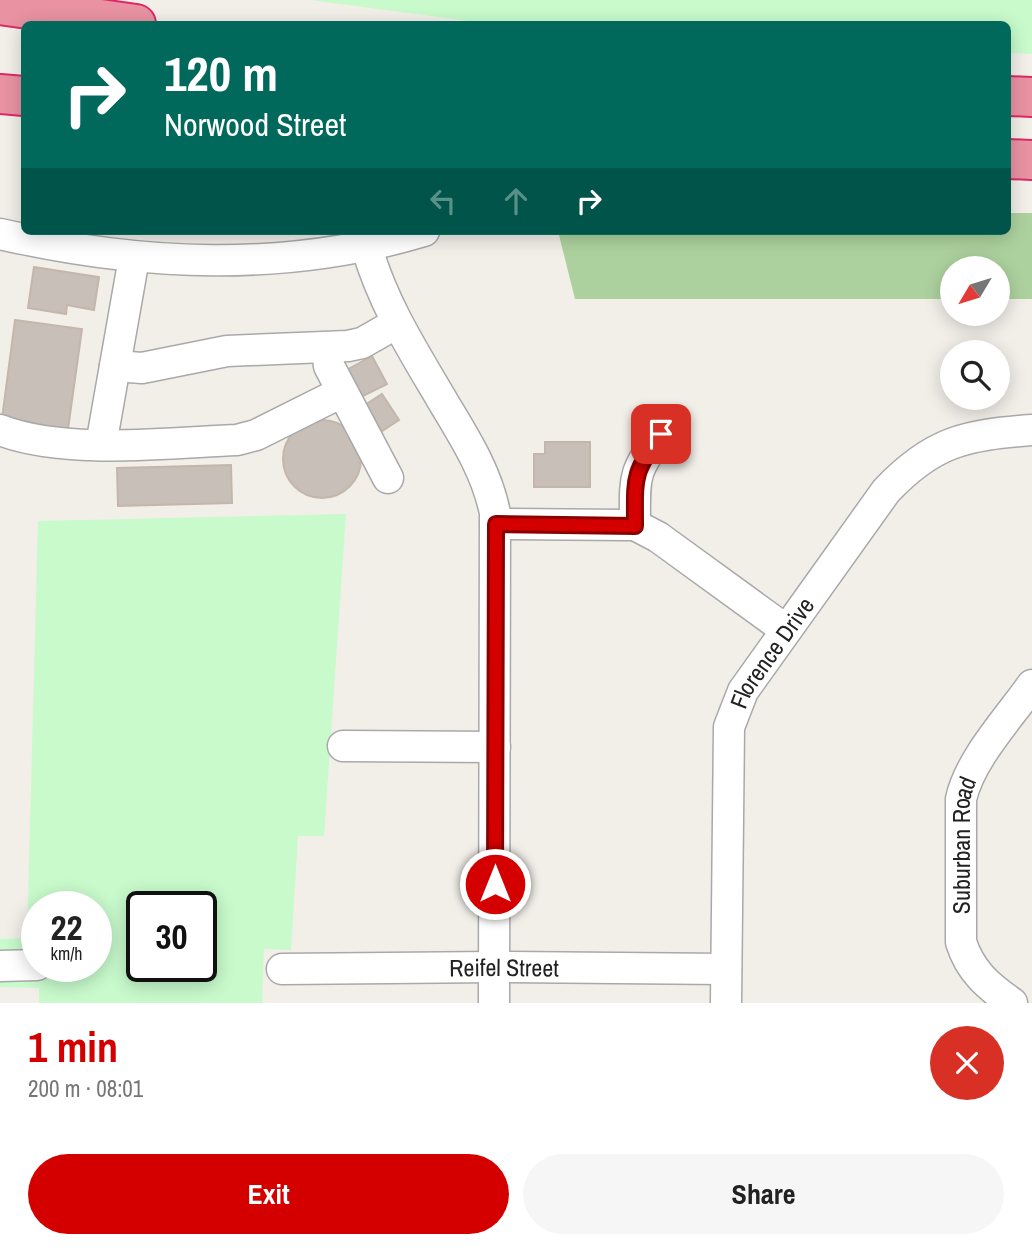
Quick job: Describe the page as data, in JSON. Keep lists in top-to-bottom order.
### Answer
{
  "streets": {
    "street": ["Florence Drive", "Suburban Road", "Reifel Street"]
  },
  "crossings": [
    ["Florence Drive", "Reifel Street"]
  ],
  "north": "bottom left",
  "page": {
    "turn": ["120 m", "Norwood Street"],
    "speed": "22 km/h",
    "limit": "30",
    "heading": ["1 min", "200 m · 08:01"],
    "buttons": ["Exit", "Share"]
  }
}
